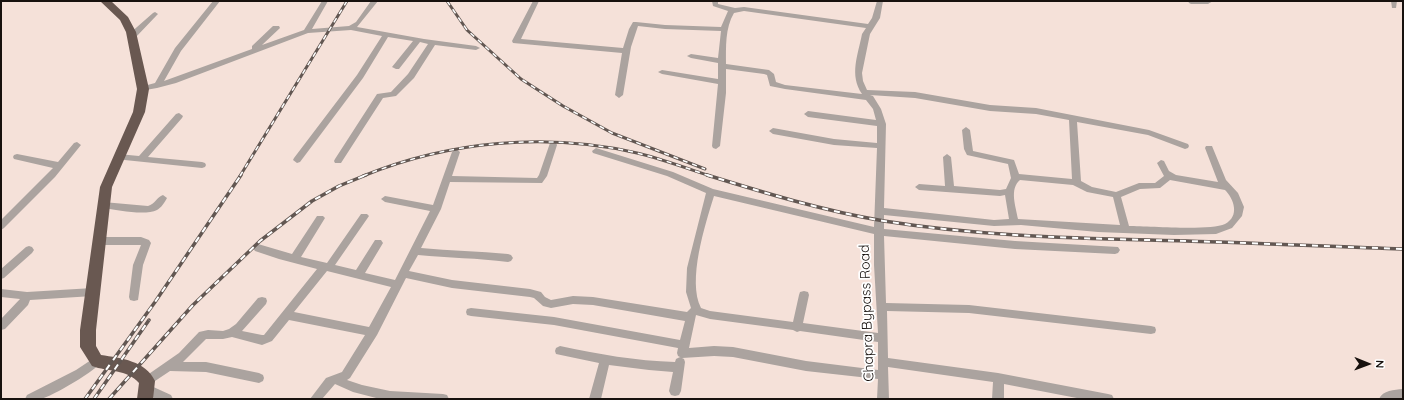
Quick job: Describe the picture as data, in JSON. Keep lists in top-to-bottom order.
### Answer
{
  "streets": {
    "street": ["Chapra Bypass Road"]
  },
  "north": "right"
}
